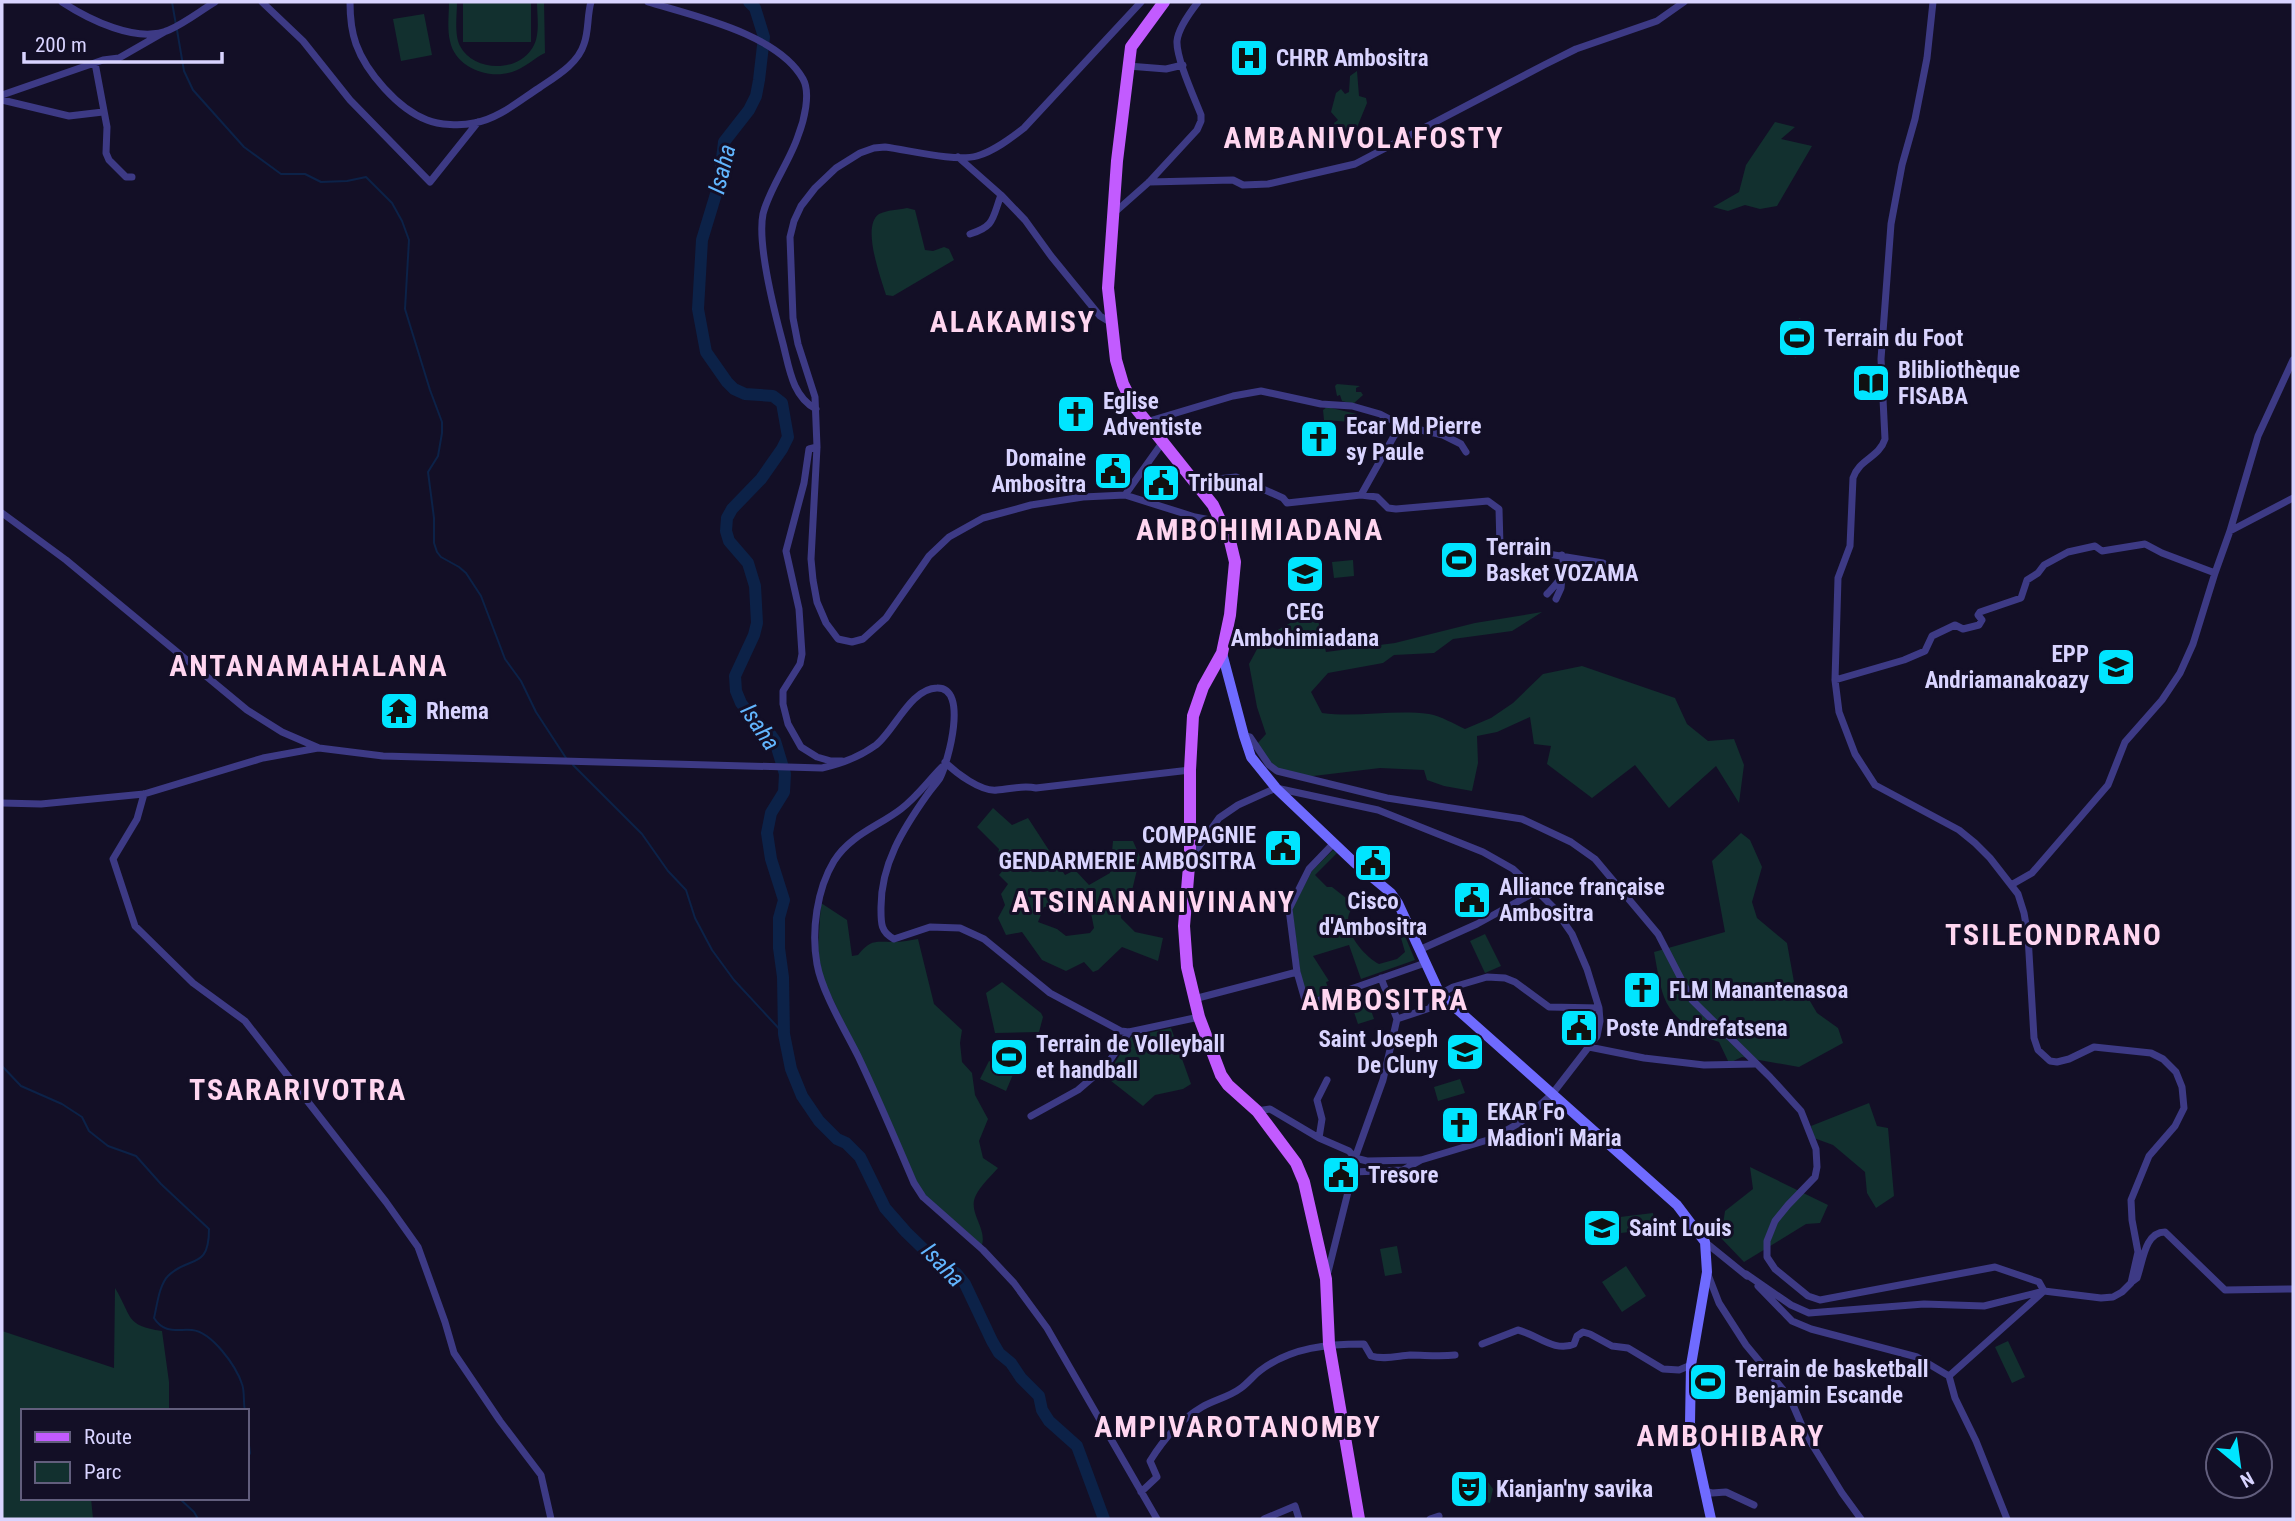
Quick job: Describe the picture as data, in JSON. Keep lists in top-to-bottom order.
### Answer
{
  "districts": [
    "AMBANIVOLAFOSTY",
    "ALAKAMISY",
    "AMBOHIMIADANA",
    "ANTANAMAHALANA",
    "ATSINANANIVINANY",
    "TSILEONDRANO",
    "AMBOSITRA",
    "TSARARIVOTRA",
    "AMPIVAROTANOMBY",
    "AMBOHIBARY"
  ],
  "water": ["Isaha"],
  "places": {
    "hospital": ["CHRR Ambositra"],
    "sports": [
      "Terrain du Foot",
      "Terrain Basket VOZAMA",
      "Terrain de Volleyball et handball",
      "Terrain de basketball Benjamin Escande"
    ],
    "library": ["Blibliothèque FISABA"],
    "church": [
      "Eglise Adventiste",
      "Ecar Md Pierre sy Paule",
      "FLM Manantenasoa",
      "EKAR Fo Madion'i Maria"
    ],
    "public building": [
      "Domaine Ambositra",
      "Tribunal",
      "COMPAGNIE GENDARMERIE AMBOSITRA",
      "Cisco d'Ambositra",
      "Alliance française Ambositra",
      "Poste Andrefatsena",
      "Tresore"
    ],
    "school or university": [
      "CEG Ambohimiadana",
      "EPP Andriamanakoazy",
      "Saint Joseph De Cluny",
      "Saint Louis"
    ],
    "temple": ["Rhema"],
    "theatre": ["Kianjan'ny savika"]
  },
  "legend": ["Route", "Parc"],
  "scale_bar": "200 m",
  "north": "bottom right"
}
